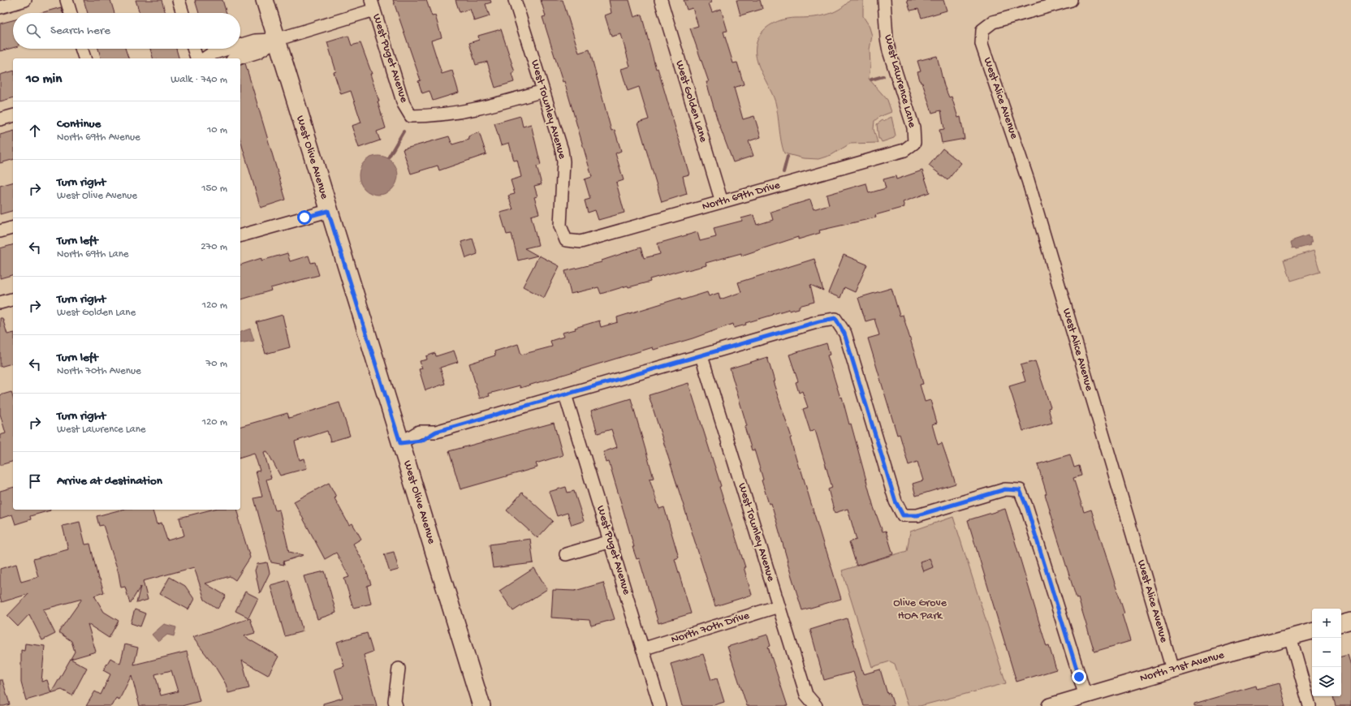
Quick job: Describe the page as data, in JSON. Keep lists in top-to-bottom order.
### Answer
{
  "streets": {
    "main road": ["West Olive Avenue"],
    "street": [
      "West Puget Avenue",
      "West Lawrence Lane",
      "West Alice Avenue",
      "West Golden Lane",
      "West Townley Avenue",
      "North 69th Drive",
      "North 70th Drive",
      "North 71st Avenue"
    ]
  },
  "crossings": [
    ["West Puget Avenue", "West Townley Avenue"],
    ["West Puget Avenue", "North 70th Drive"],
    ["West Lawrence Lane", "North 69th Drive"],
    ["West Alice Avenue", "North 71st Avenue"],
    ["West Golden Lane", "North 69th Drive"],
    ["West Townley Avenue", "North 69th Drive"],
    ["West Townley Avenue", "North 70th Drive"]
  ],
  "parks": ["Olive Grove HOA Park"],
  "page": {
    "search": "Search here",
    "heading": ["10 min", "Walk · 740 m"],
    "list": [
      ["Continue", "North 69th Avenue", "10 m"],
      ["Turn right", "West Olive Avenue", "150 m"],
      ["Turn left", "North 69th Lane", "270 m"],
      ["Turn right", "West Golden Lane", "120 m"],
      ["Turn left", "North 70th Avenue", "70 m"],
      ["Turn right", "West Lawrence Lane", "120 m"],
      "Arrive at destination"
    ],
    "map_buttons": ["+", "−"]
  }
}
